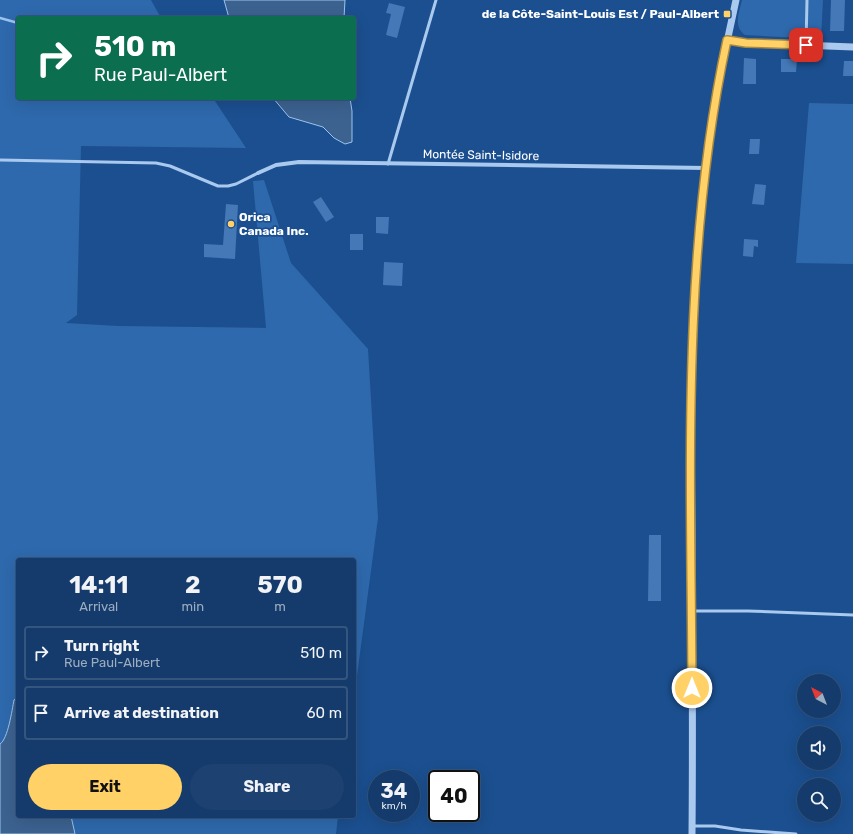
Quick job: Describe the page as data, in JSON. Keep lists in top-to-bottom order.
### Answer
{
  "streets": {
    "street": ["Montée Saint-Isidore"]
  },
  "places": {
    "transit": ["de la Côte-Saint-Louis Est / Paul-Albert"],
    "other": ["Orica Canada Inc."]
  },
  "north": "top left",
  "page": {
    "turn": ["510 m", "Rue Paul-Albert"],
    "eta": [
      "14:11",
      "Arrival",
      "2",
      "min",
      "570",
      "m"
    ],
    "list": [
      {
        "name": "Turn right",
        "note": "Rue Paul-Albert",
        "value": "510 m"
      },
      {
        "name": "Arrive at destination",
        "value": "60 m"
      }
    ],
    "buttons": ["Exit", "Share"],
    "speed": "34 km/h",
    "limit": "40"
  }
}
